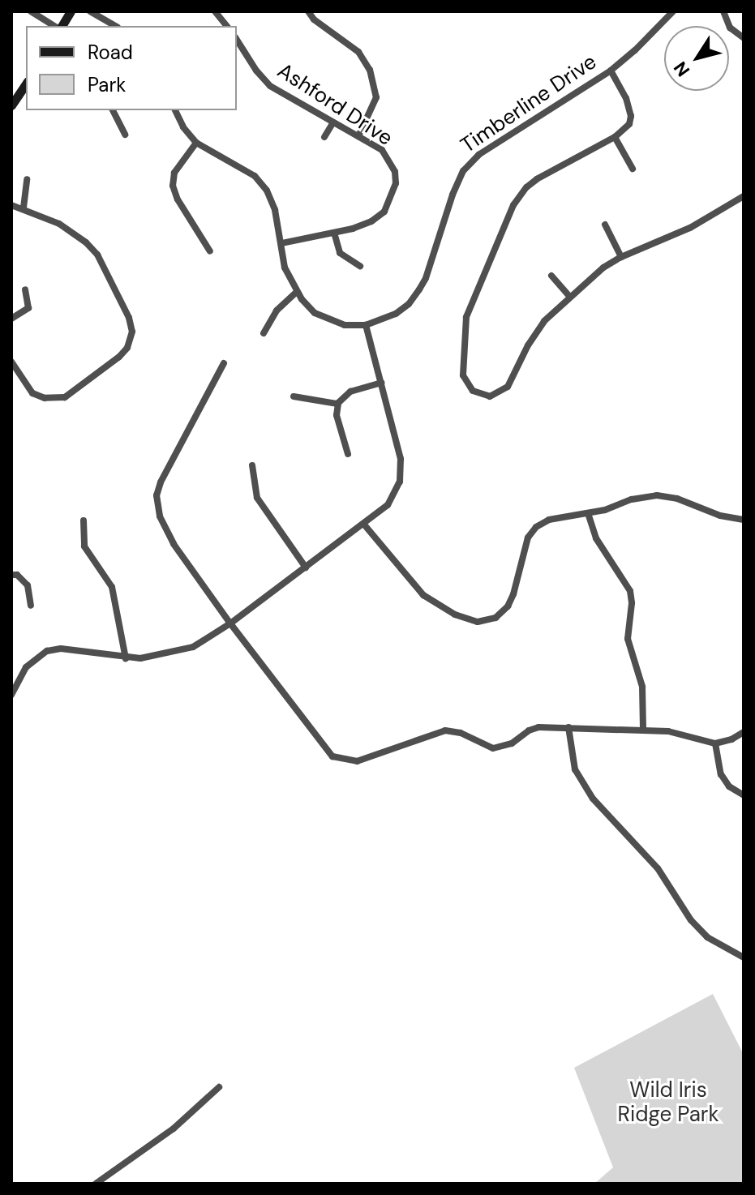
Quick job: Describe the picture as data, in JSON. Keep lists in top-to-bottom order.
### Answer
{
  "streets": {
    "street": ["Timberline Drive", "Ashford Drive"]
  },
  "crossings": [
    ["Timberline Drive", "Ashford Drive"]
  ],
  "parks": ["Wild Iris Ridge Park"],
  "legend": ["Road", "Park"],
  "north": "bottom left"
}
